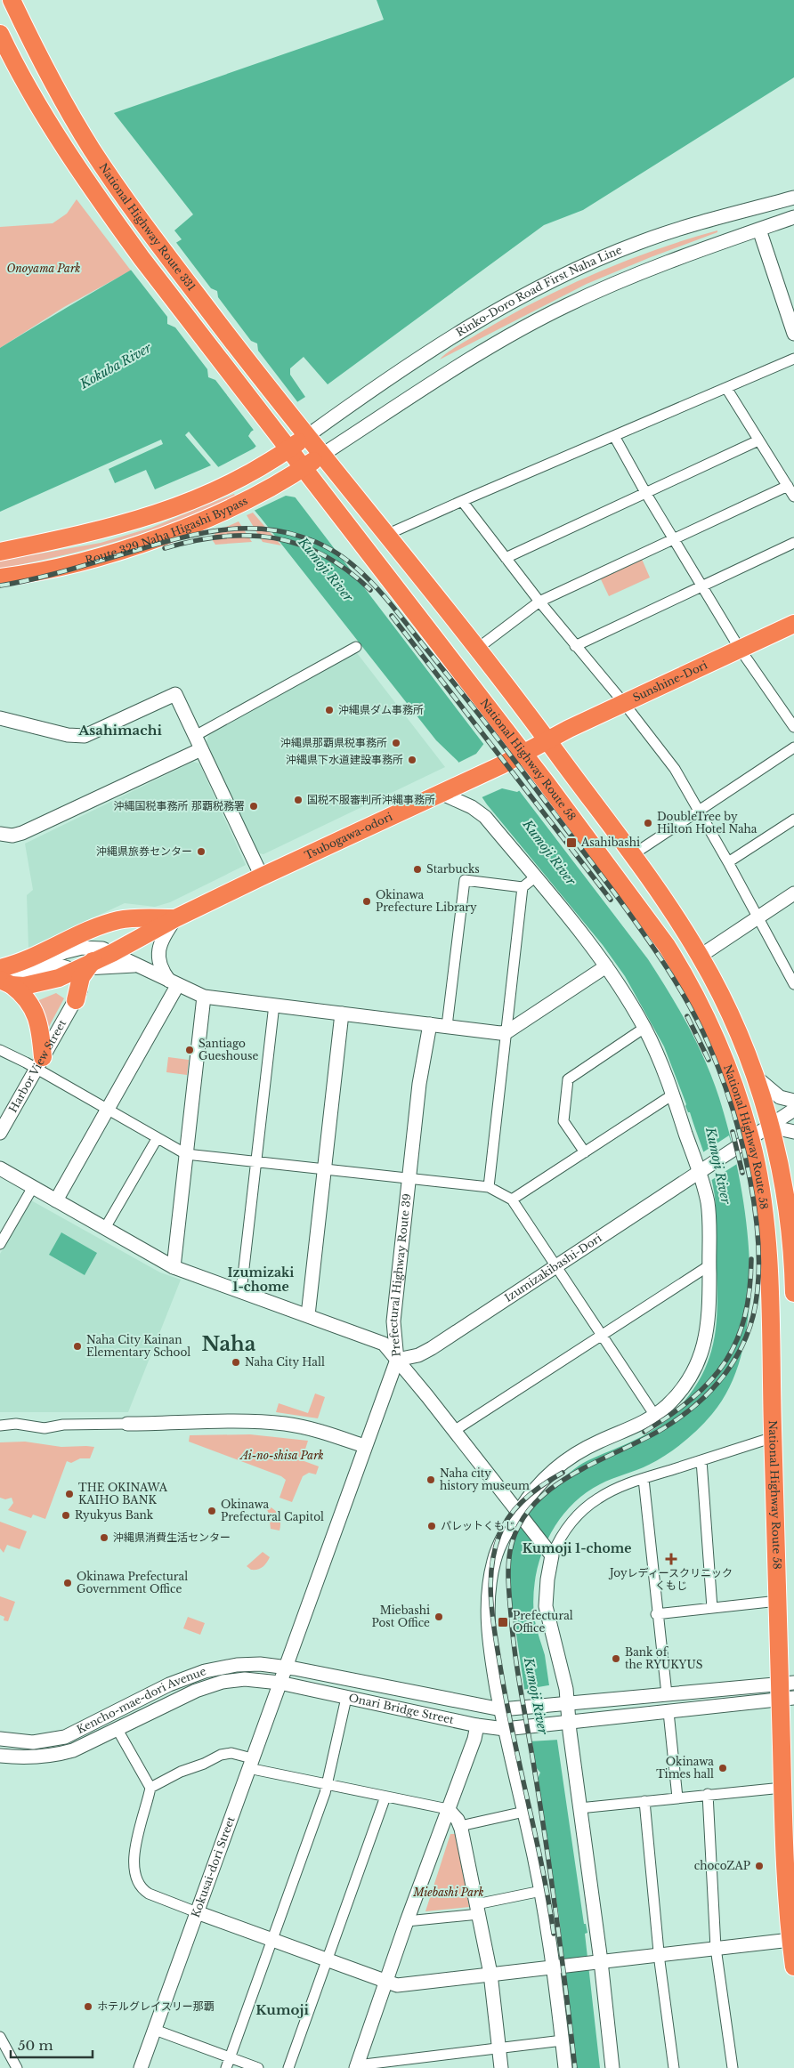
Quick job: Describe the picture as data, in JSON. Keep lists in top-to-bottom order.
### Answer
{
  "streets": {
    "highway": [
      "National Highway Route 331",
      "Route 329 Naha Higashi Bypass",
      "Sunshine-Dori",
      "National Highway Route 58",
      "Tsubogawa-odori"
    ],
    "street": [
      "Rinko-Doro Road First Naha Line",
      "Harbor View Street",
      "Izumizakibashi-Dori",
      "Prefectural Highway Route 39",
      "Kencho-mae-dori Avenue",
      "Onari Bridge Street",
      "Kokusai-dori Street"
    ]
  },
  "crossings": [
    ["National Highway Route 331", "Rinko-Doro Road First Naha Line"],
    ["National Highway Route 331", "Route 329 Naha Higashi Bypass"],
    ["National Highway Route 331", "National Highway Route 58"],
    ["Rinko-Doro Road First Naha Line", "Route 329 Naha Higashi Bypass"],
    ["Route 329 Naha Higashi Bypass", "National Highway Route 58"],
    ["Sunshine-Dori", "National Highway Route 58"],
    ["Sunshine-Dori", "Tsubogawa-odori"],
    ["National Highway Route 58", "Tsubogawa-odori"],
    ["National Highway Route 58", "Izumizakibashi-Dori"],
    ["Tsubogawa-odori", "Harbor View Street"],
    ["Izumizakibashi-Dori", "Prefectural Highway Route 39"],
    ["Prefectural Highway Route 39", "Kencho-mae-dori Avenue"],
    ["Prefectural Highway Route 39", "Onari Bridge Street"],
    ["Prefectural Highway Route 39", "Kokusai-dori Street"],
    ["Kencho-mae-dori Avenue", "Onari Bridge Street"],
    ["Kencho-mae-dori Avenue", "Kokusai-dori Street"],
    ["Onari Bridge Street", "Kokusai-dori Street"]
  ],
  "districts": [
    "Asahimachi",
    "Izumizaki 1-chome",
    "Naha",
    "Kumoji 1-chome",
    "Kumoji"
  ],
  "water": ["Kokuba River", "Kumoji River"],
  "parks": ["Onoyama Park", "Ai-no-shisa Park", "Miebashi Park"],
  "places": {
    "other": [
      "沖縄県ダム事務所",
      "沖縄県那覇県税事務所",
      "沖縄県下水道建設事務所",
      "国税不服審判所沖縄事務所",
      "沖縄国税事務所 那覇税務署",
      "DoubleTree by Hilton Hotel Naha",
      "沖縄県旅券センター",
      "Starbucks",
      "Okinawa Prefecture Library",
      "Santiago Gueshouse",
      "Naha City Kainan Elementary School",
      "Naha City Hall",
      "Naha city history museum",
      "THE OKINAWA KAIHO BANK",
      "Okinawa Prefectural Capitol",
      "Ryukyus Bank",
      "パレットくもじ",
      "沖縄県消費生活センター",
      "Okinawa Prefectural Government Office",
      "Miebashi Post Office",
      "Bank of the RYUKYUS",
      "Okinawa Times hall",
      "chocoZAP",
      "ホテルグレイスリー那覇"
    ],
    "transit": ["Asahibashi", "Prefectural Office"],
    "health": ["Joyレディースクリニック くもじ"]
  },
  "scale_bar": "50 m"
}
